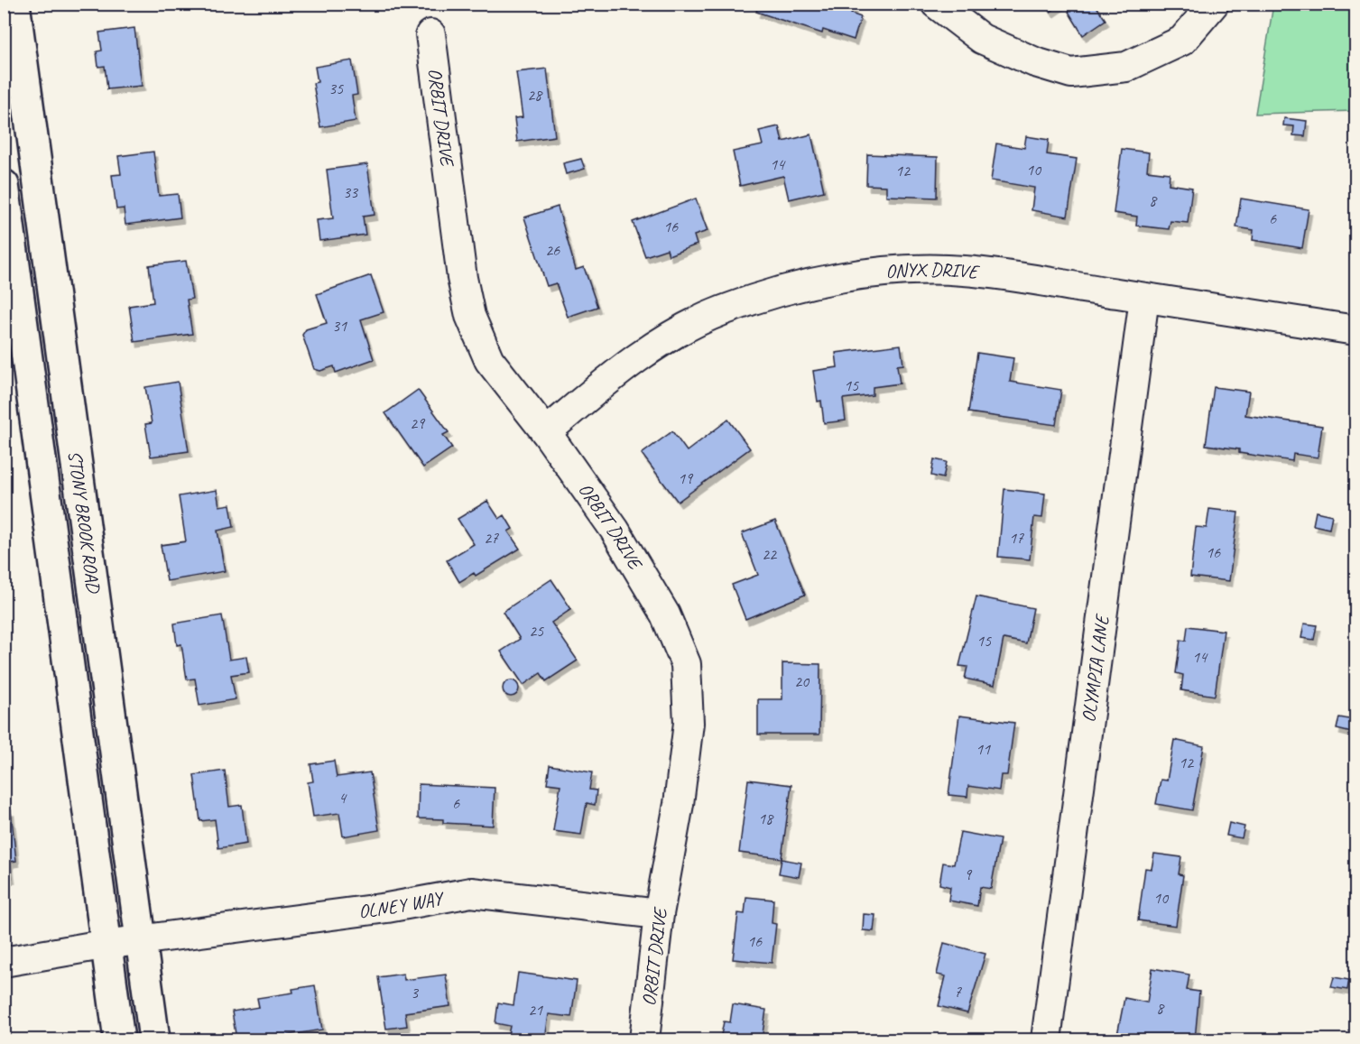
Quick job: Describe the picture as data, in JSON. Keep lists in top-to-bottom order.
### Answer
{
  "streets": {
    "main road": ["STONY BROOK ROAD"],
    "street": [
      "ORBIT DRIVE",
      "ONYX DRIVE",
      "OLYMPIA LANE",
      "OLNEY WAY"
    ]
  },
  "crossings": [
    ["ORBIT DRIVE", "ONYX DRIVE"],
    ["ORBIT DRIVE", "OLNEY WAY"],
    ["ONYX DRIVE", "OLYMPIA LANE"],
    ["STONY BROOK ROAD", "OLNEY WAY"]
  ],
  "house_numbers": [
    "35",
    "28",
    "14",
    "10",
    "12",
    "33",
    "8",
    "6",
    "16",
    "26",
    "31",
    "15",
    "29",
    "19",
    "27",
    "17",
    "16",
    "22",
    "25",
    "15",
    "14",
    "20",
    "11",
    "12",
    "4",
    "6",
    "18",
    "9",
    "10",
    "16",
    "7",
    "3",
    "8",
    "21"
  ]
}
